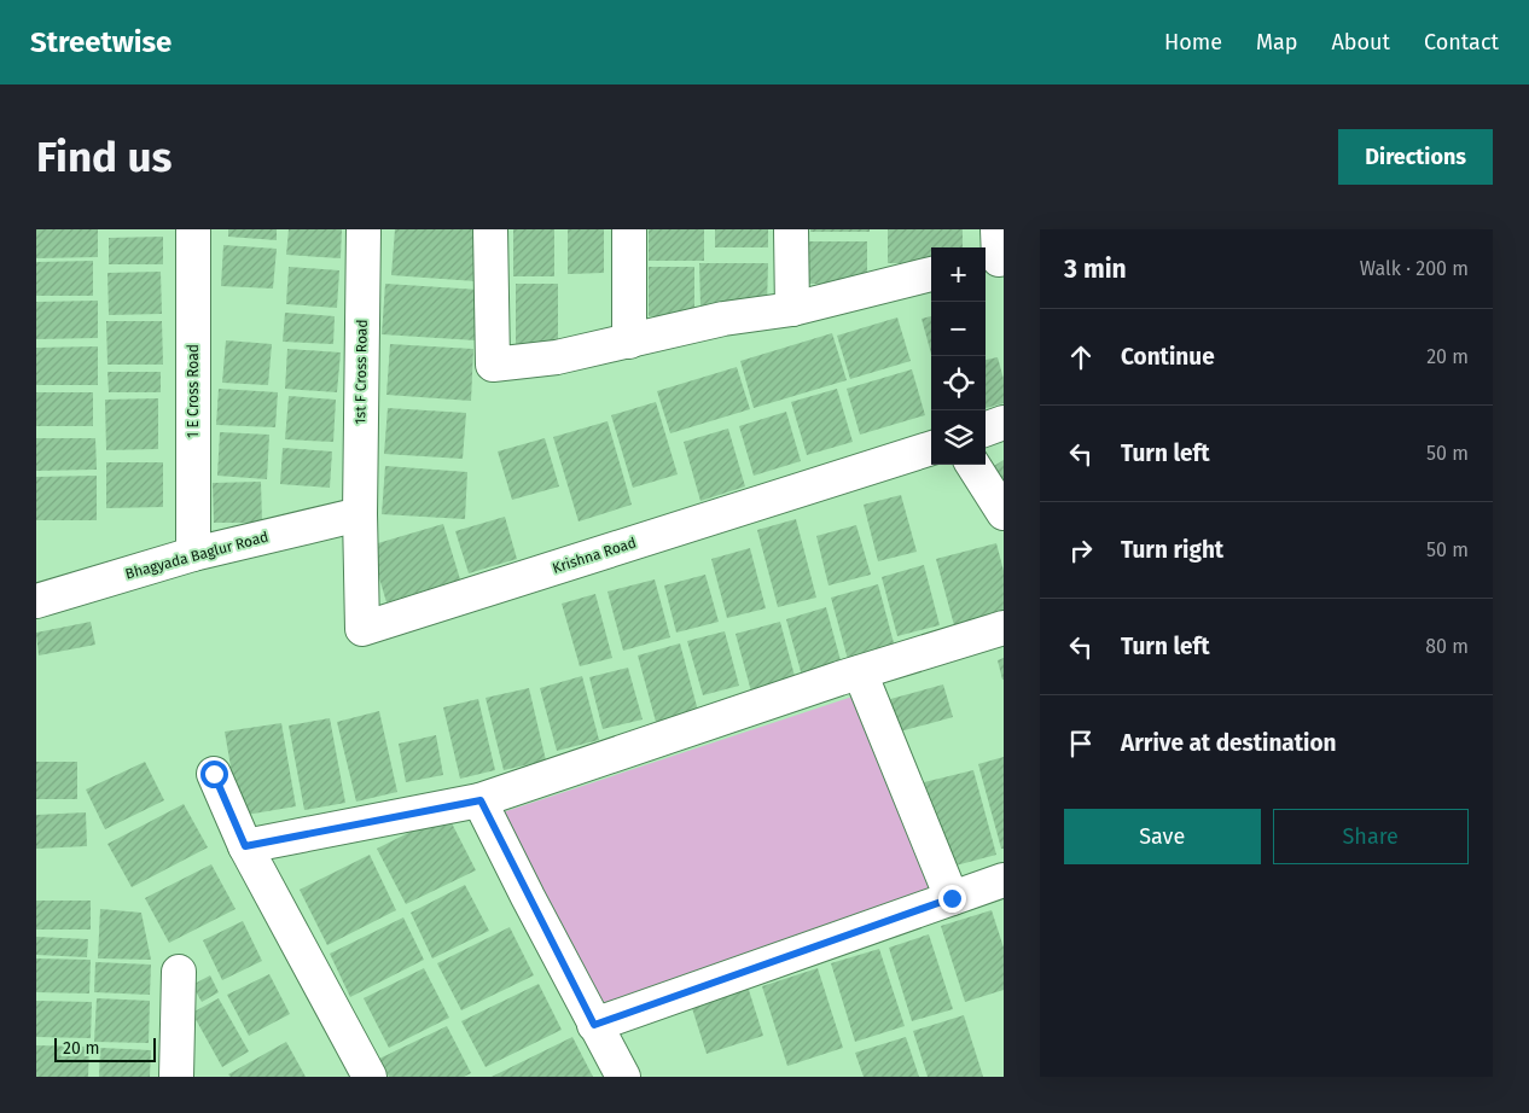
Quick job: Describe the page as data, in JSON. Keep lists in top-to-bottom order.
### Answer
{
  "streets": {
    "street": [
      "1st F Cross Road",
      "1 E Cross Road",
      "Bhagyada Baglur Road",
      "Krishna Road"
    ]
  },
  "crossings": [
    ["1st F Cross Road", "Bhagyada Baglur Road"],
    ["1st F Cross Road", "Krishna Road"],
    ["1 E Cross Road", "Bhagyada Baglur Road"],
    ["Bhagyada Baglur Road", "Krishna Road"]
  ],
  "scale_bar": "20 m",
  "page": {
    "header": "Streetwise",
    "nav": [
      "Home",
      "Map",
      "About",
      "Contact"
    ],
    "buttons": [
      "Directions",
      ["Save", "Share"]
    ],
    "title": "Find us",
    "heading": ["3 min", "Walk · 200 m"],
    "map_buttons": ["+", "−"],
    "list": [
      ["Continue", "20 m"],
      ["Turn left", "50 m"],
      ["Turn right", "50 m"],
      ["Turn left", "80 m"],
      "Arrive at destination"
    ],
    "scale": "20 m"
  }
}
